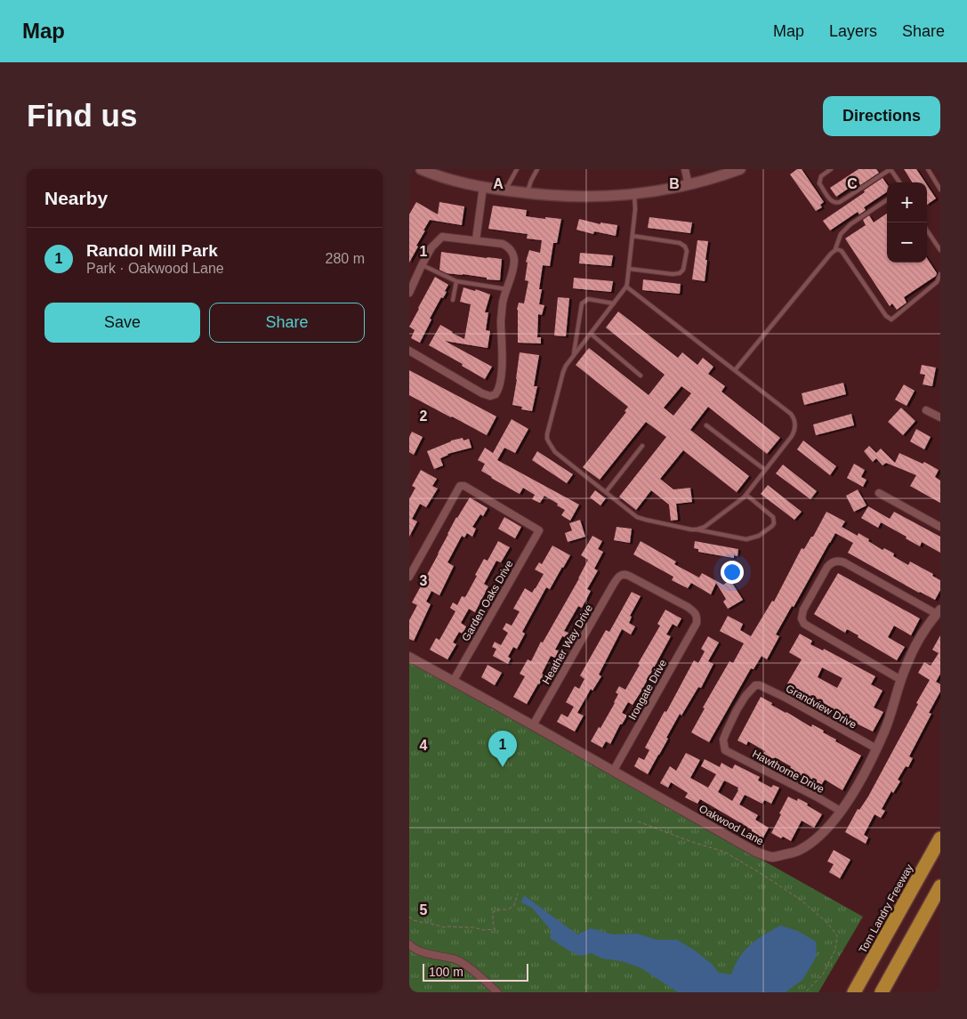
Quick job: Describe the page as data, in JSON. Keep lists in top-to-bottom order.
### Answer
{
  "streets": {
    "highway": ["Tom Landry Freeway"],
    "street": [
      "Garden Oaks Drive",
      "Heather Way Drive",
      "Irongate Drive",
      "Grandview Drive",
      "Hawthorne Drive",
      "Oakwood Lane"
    ]
  },
  "crossings": [
    ["Garden Oaks Drive", "Oakwood Lane"],
    ["Heather Way Drive", "Irongate Drive"],
    ["Heather Way Drive", "Oakwood Lane"],
    ["Irongate Drive", "Oakwood Lane"],
    ["Grandview Drive", "Hawthorne Drive"],
    ["Grandview Drive", "Oakwood Lane"],
    ["Hawthorne Drive", "Oakwood Lane"]
  ],
  "scale_bar": "100 m",
  "page": {
    "header": "Map",
    "nav": ["Map", "Layers", "Share"],
    "buttons": [
      "Directions",
      ["Save", "Share"]
    ],
    "title": "Find us",
    "heading": "Nearby",
    "map_buttons": ["+", "−"],
    "list": [
      {
        "mark": "1",
        "name": "Randol Mill Park",
        "note": "Park · Oakwood Lane",
        "value": "280 m"
      }
    ],
    "pins": "1",
    "scale": "100 m"
  },
  "grid": {
    "columns": ["A", "B", "C"],
    "rows": [
      "1",
      "2",
      "3",
      "4",
      "5"
    ]
  }
}
